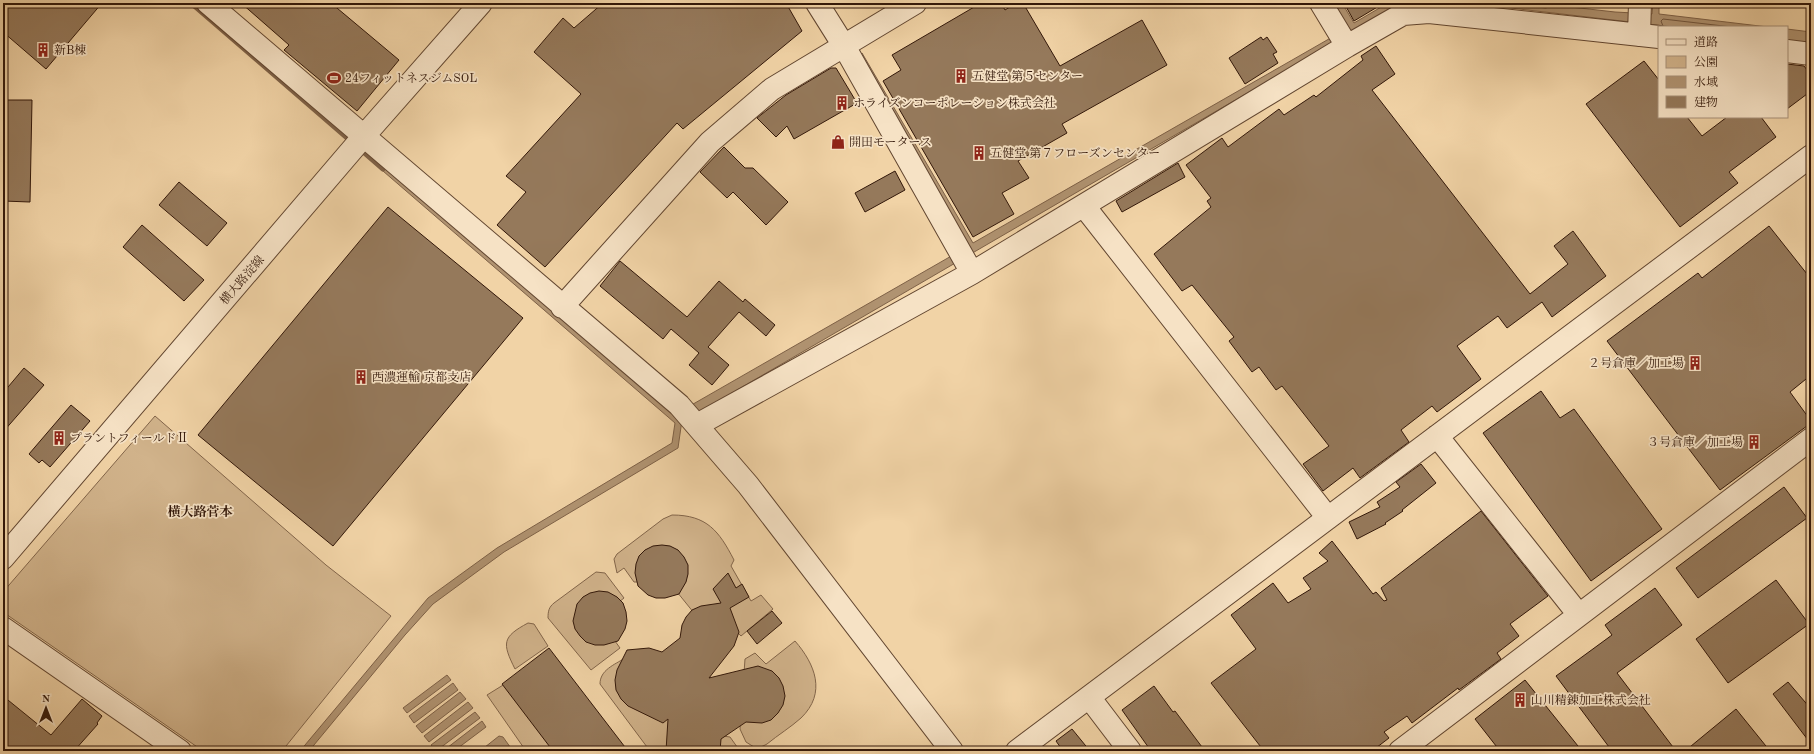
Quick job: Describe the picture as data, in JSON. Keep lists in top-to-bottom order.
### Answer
{
  "streets": {
    "street": ["横大路淀線"]
  },
  "districts": ["横大路菅本"],
  "places": {
    "building": [
      "新B棟",
      "五健堂 第５センター",
      "ホライズンコーポレーション株式会社",
      "五健堂 第７フローズンセンター",
      "２号倉庫／加工場",
      "西濃運輸 京都支店",
      "プラントフィールドⅡ",
      "３号倉庫／加工場",
      "山川精錬加工株式会社"
    ],
    "sports": ["24フィットネスジムSOL"],
    "shop": ["開田モータース"]
  },
  "legend": [
    "道路",
    "公園",
    "水域",
    "建物"
  ],
  "north": "top"
}
